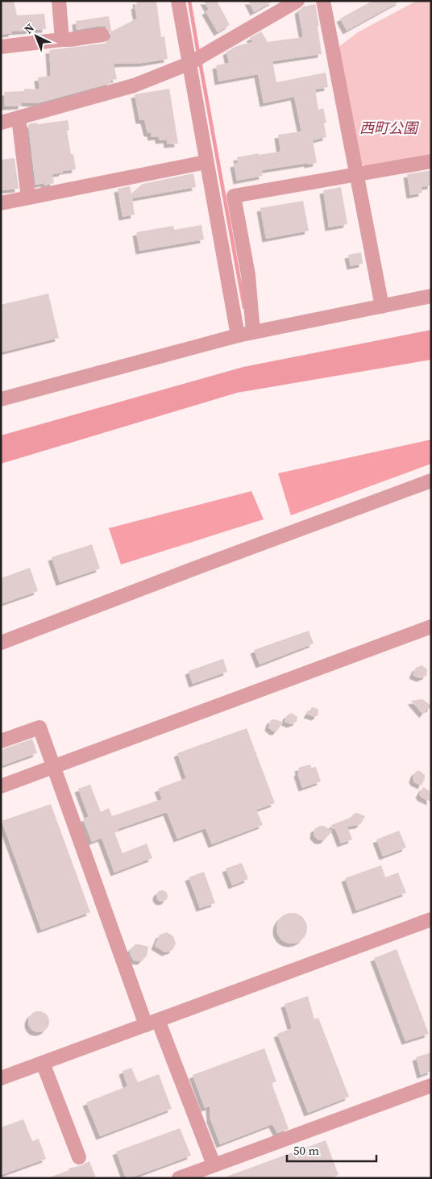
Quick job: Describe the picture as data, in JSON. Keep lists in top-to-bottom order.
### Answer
{
  "parks": ["西町公園"],
  "scale_bar": "50 m",
  "north": "top left"
}
